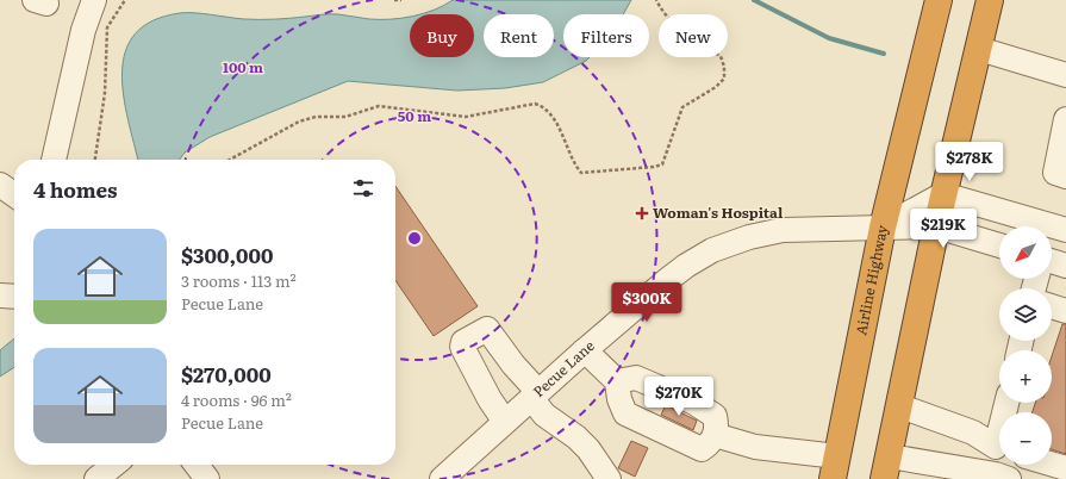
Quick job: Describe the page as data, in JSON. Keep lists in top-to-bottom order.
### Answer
{
  "streets": {
    "highway": ["Airline Highway"],
    "street": ["Pecue Lane"]
  },
  "crossings": [
    ["Airline Highway", "Pecue Lane"]
  ],
  "places": {
    "health": ["Woman's Hospital"]
  },
  "north": "bottom left",
  "page": {
    "chip": [
      "Buy",
      "Rent",
      "Filters",
      "New"
    ],
    "price": [
      "$278K",
      "$219K",
      "$300K",
      "$270K"
    ],
    "heading": "4 homes",
    "list": [
      {
        "name": "$300,000",
        "note": "3 rooms · 113 m² · Pecue Lane"
      },
      {
        "name": "$270,000",
        "note": "4 rooms · 96 m² · Pecue Lane"
      }
    ],
    "map_buttons": ["+", "−"]
  },
  "rings": ["100 m", "50 m"]
}
